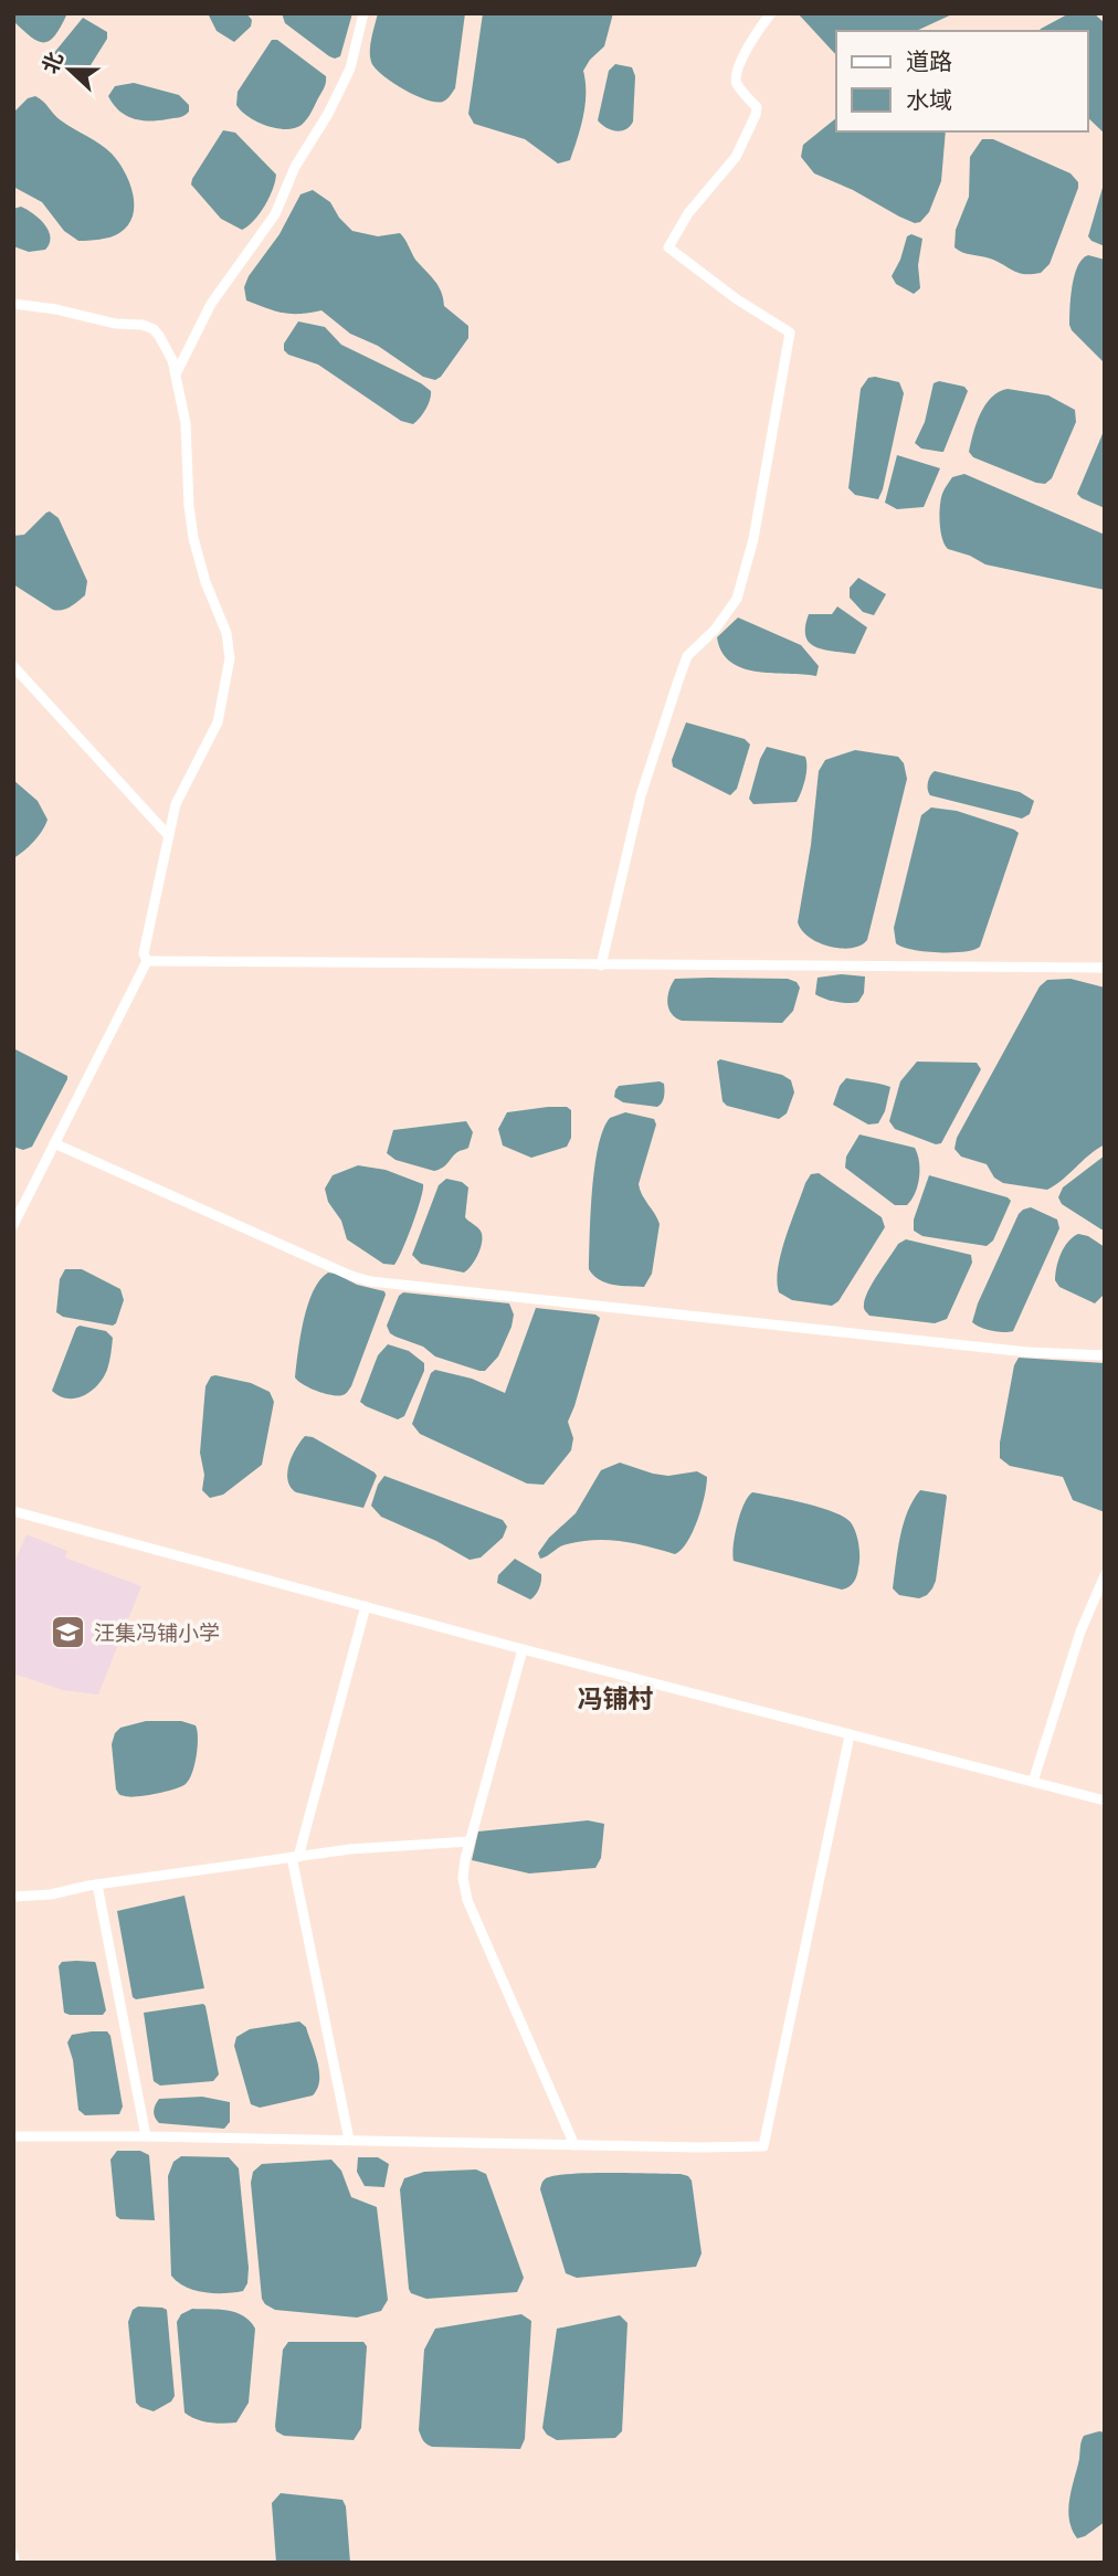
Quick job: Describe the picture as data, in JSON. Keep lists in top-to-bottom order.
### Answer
{
  "districts": ["冯铺村"],
  "places": {
    "school or university": ["汪集冯铺小学"]
  },
  "legend": ["道路", "水域"],
  "north": "left"
}
